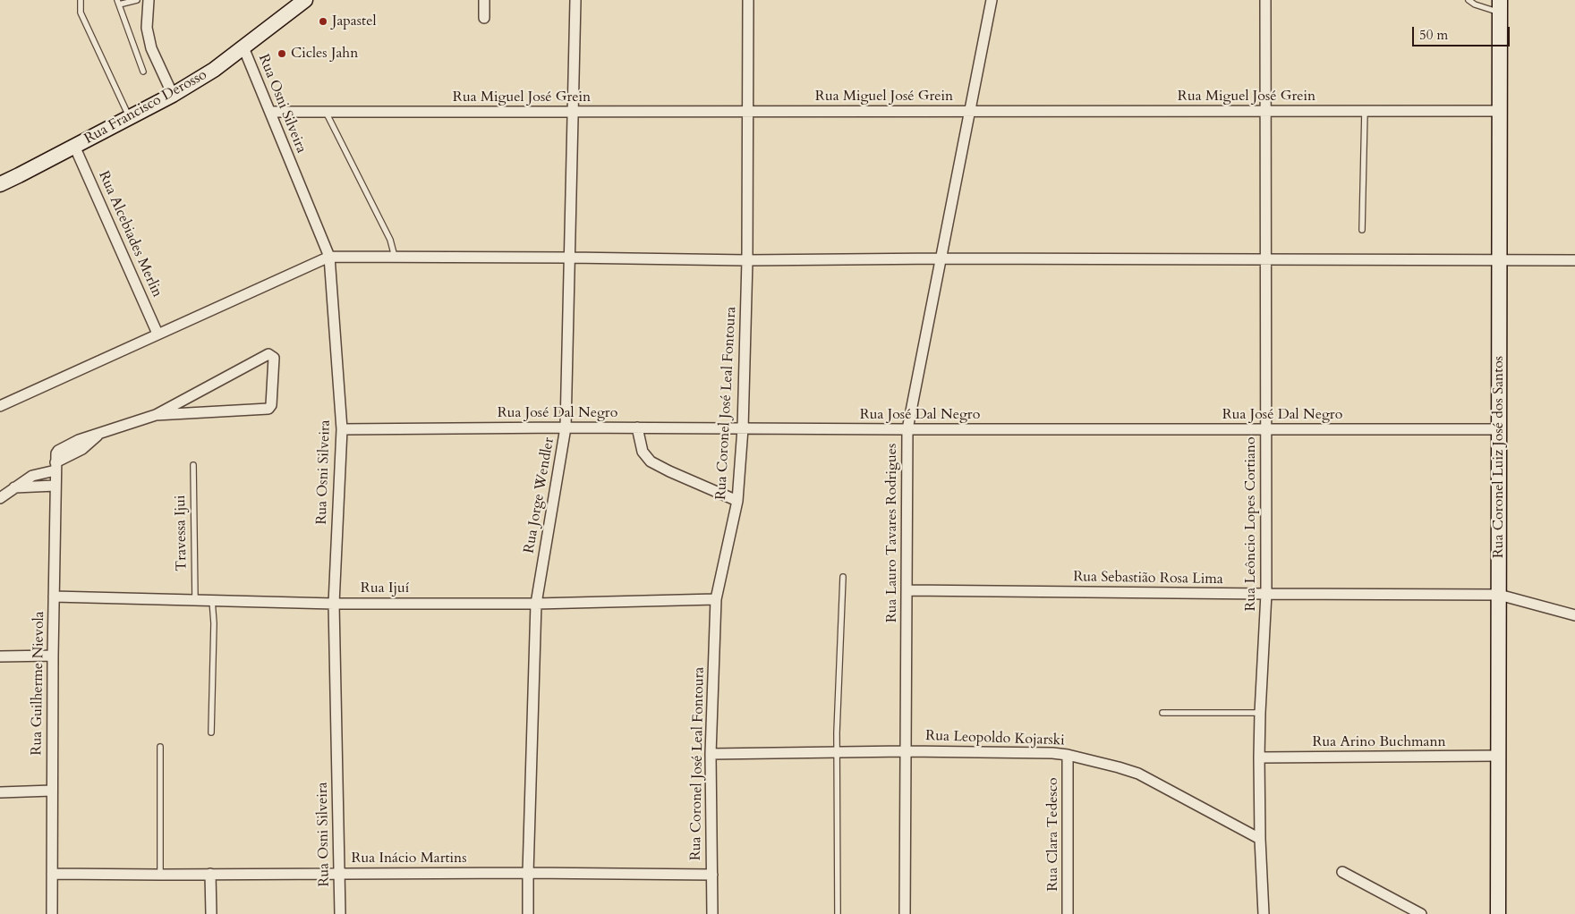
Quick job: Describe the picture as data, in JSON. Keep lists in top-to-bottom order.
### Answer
{
  "streets": {
    "main road": ["Rua Francisco Derosso", "Rua Coronel Luiz José dos Santos"],
    "street": [
      "Rua Miguel José Grein",
      "Rua Osni Silveira",
      "Rua Alcebiades Merlin",
      "Rua Coronel José Leal Fontoura",
      "Rua José Dal Negro",
      "Rua Jorge Wendler",
      "Rua Leôncio Lopes Cortiano",
      "Rua Lauro Tavares Rodrigues",
      "Rua Sebastião Rosa Lima",
      "Rua Ijuí",
      "Rua Guilherme Nievola",
      "Rua Leopoldo Kojarski",
      "Rua Arino Buchmann",
      "Rua Clara Tedesco",
      "Rua Inácio Martins"
    ],
    "lane": ["Travessa Ijui"]
  },
  "crossings": [
    ["Rua Miguel José Grein", "Rua Osni Silveira"],
    ["Rua Miguel José Grein", "Rua Coronel José Leal Fontoura"],
    ["Rua Miguel José Grein", "Rua Coronel Luiz José dos Santos"],
    ["Rua Miguel José Grein", "Rua Jorge Wendler"],
    ["Rua Miguel José Grein", "Rua Leôncio Lopes Cortiano"],
    ["Rua Miguel José Grein", "Rua Lauro Tavares Rodrigues"],
    ["Rua Osni Silveira", "Rua Francisco Derosso"],
    ["Rua Osni Silveira", "Rua José Dal Negro"],
    ["Rua Osni Silveira", "Rua Ijuí"],
    ["Rua Osni Silveira", "Rua Inácio Martins"],
    ["Rua Francisco Derosso", "Rua Alcebiades Merlin"],
    ["Rua Coronel José Leal Fontoura", "Rua José Dal Negro"],
    ["Rua Coronel José Leal Fontoura", "Rua Ijuí"],
    ["Rua Coronel José Leal Fontoura", "Rua Leopoldo Kojarski"],
    ["Rua Coronel José Leal Fontoura", "Rua Inácio Martins"],
    ["Rua José Dal Negro", "Rua Coronel Luiz José dos Santos"],
    ["Rua José Dal Negro", "Rua Jorge Wendler"],
    ["Rua José Dal Negro", "Rua Leôncio Lopes Cortiano"],
    ["Rua José Dal Negro", "Rua Lauro Tavares Rodrigues"],
    ["Rua Coronel Luiz José dos Santos", "Rua Sebastião Rosa Lima"],
    ["Rua Coronel Luiz José dos Santos", "Rua Arino Buchmann"],
    ["Rua Jorge Wendler", "Rua Ijuí"],
    ["Rua Jorge Wendler", "Rua Inácio Martins"],
    ["Rua Leôncio Lopes Cortiano", "Rua Sebastião Rosa Lima"],
    ["Rua Leôncio Lopes Cortiano", "Rua Leopoldo Kojarski"],
    ["Rua Leôncio Lopes Cortiano", "Rua Arino Buchmann"],
    ["Travessa Ijui", "Rua Ijuí"],
    ["Rua Lauro Tavares Rodrigues", "Rua Sebastião Rosa Lima"],
    ["Rua Lauro Tavares Rodrigues", "Rua Leopoldo Kojarski"],
    ["Rua Ijuí", "Rua Guilherme Nievola"],
    ["Rua Guilherme Nievola", "Rua Inácio Martins"],
    ["Rua Leopoldo Kojarski", "Rua Clara Tedesco"]
  ],
  "places": ["Japastel", "Cicles Jahn"],
  "scale_bar": "50 m"
}
